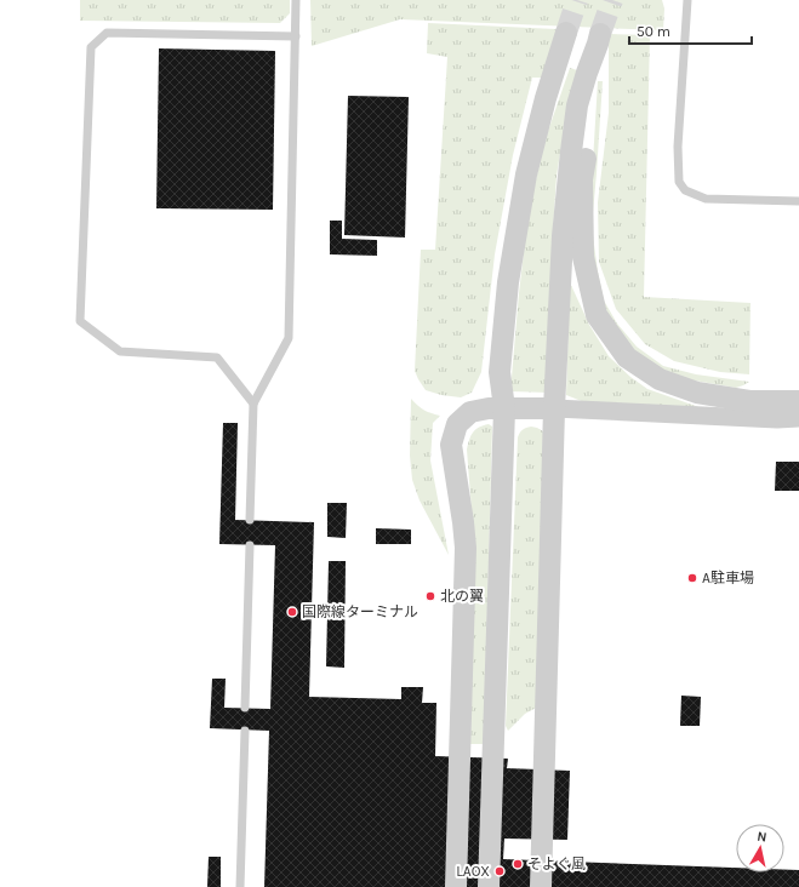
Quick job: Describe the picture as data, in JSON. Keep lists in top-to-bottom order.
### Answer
{
  "places": [
    "A駐車場",
    "北の翼",
    "国際線ターミナル",
    "そよぐ風",
    "LAOX"
  ],
  "scale_bar": "50 m",
  "north": "top"
}
